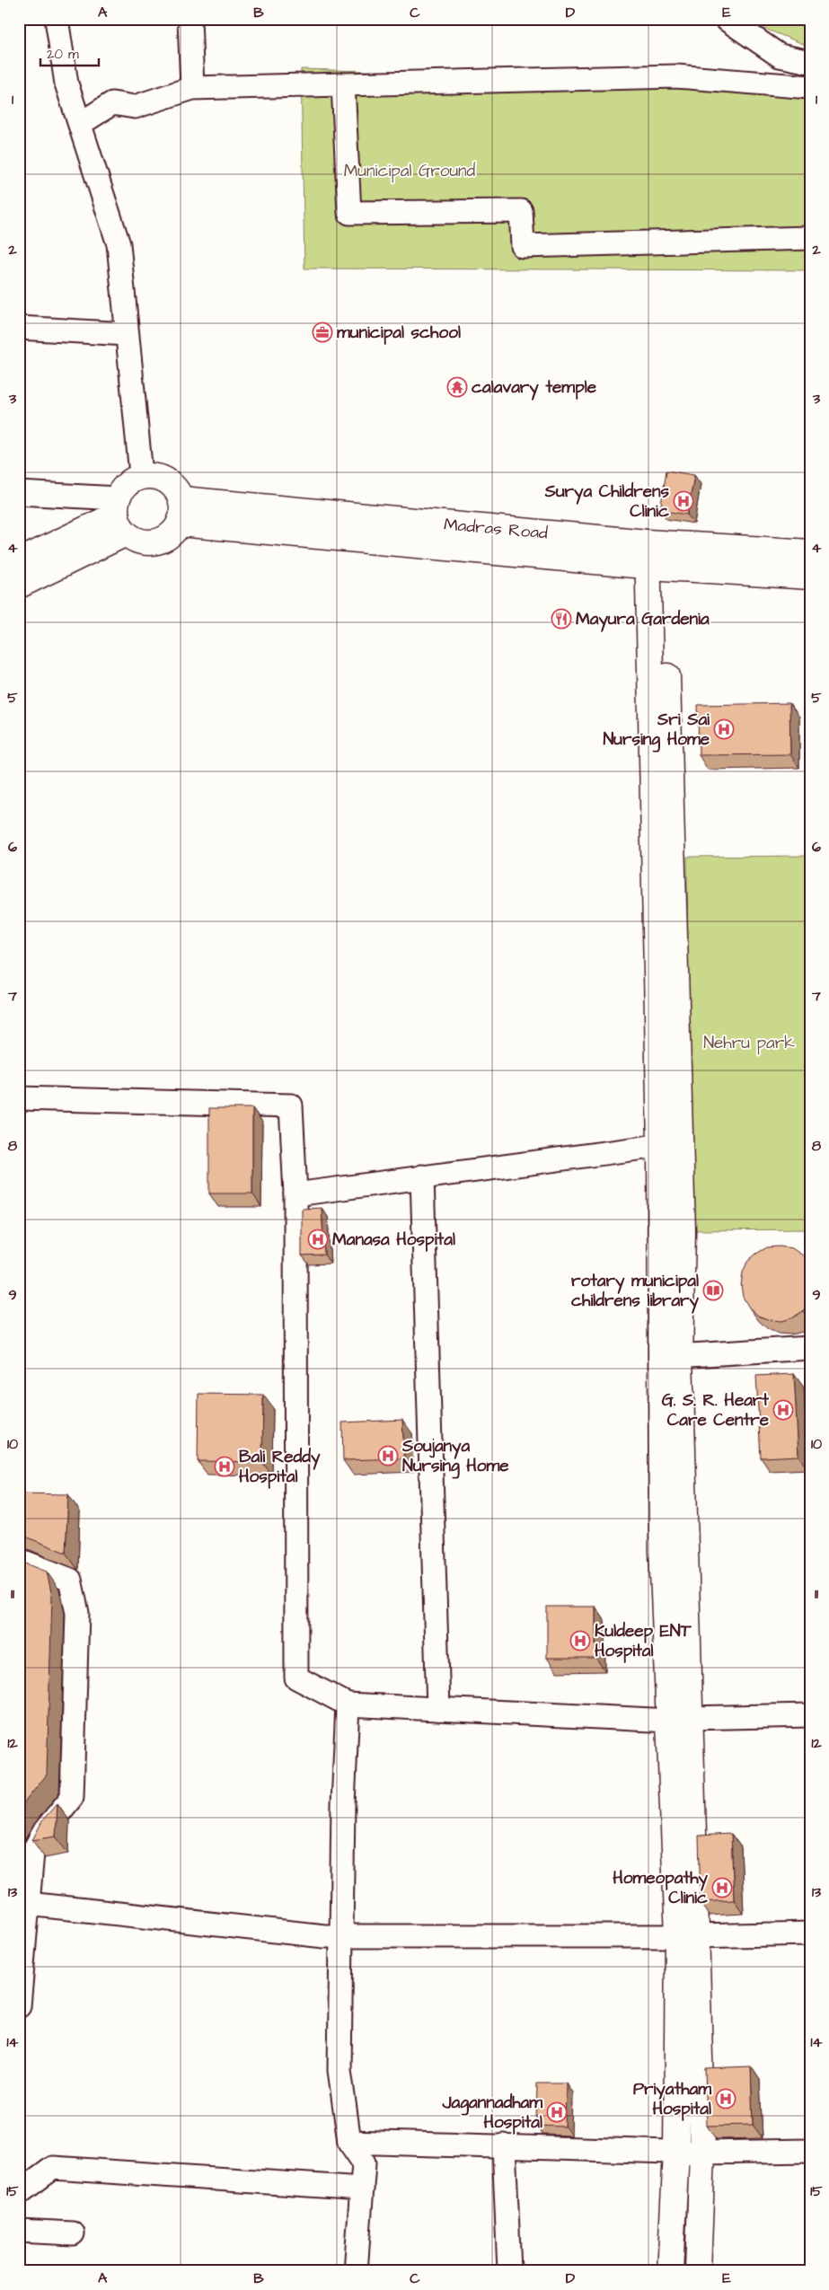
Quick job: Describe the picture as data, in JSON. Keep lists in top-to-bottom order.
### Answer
{
  "streets": {
    "main road": ["Madras Road"]
  },
  "parks": ["Municipal Ground", "Nehru park"],
  "places": {
    "office": ["municipal school"],
    "temple": ["calavary temple"],
    "hospital": [
      "Surya Childrens Clinic",
      "Sri Sai Nursing Home",
      "Manasa Hospital",
      "G. S. R. Heart Care Centre",
      "Soujanya Nursing Home",
      "Bali Reddy Hospital",
      "Kuldeep ENT Hospital",
      "Homeopathy Clinic",
      "Priyatham Hospital",
      "Jagannadham Hospital"
    ],
    "restaurant": ["Mayura Gardenia"],
    "library": ["rotary municipal childrens library"]
  },
  "scale_bar": "20 m",
  "grid": {
    "columns": [
      "A",
      "B",
      "C",
      "D",
      "E"
    ],
    "rows": [
      "1",
      "2",
      "3",
      "4",
      "5",
      "6",
      "7",
      "8",
      "9",
      "10",
      "11",
      "12",
      "13",
      "14",
      "15"
    ]
  }
}
